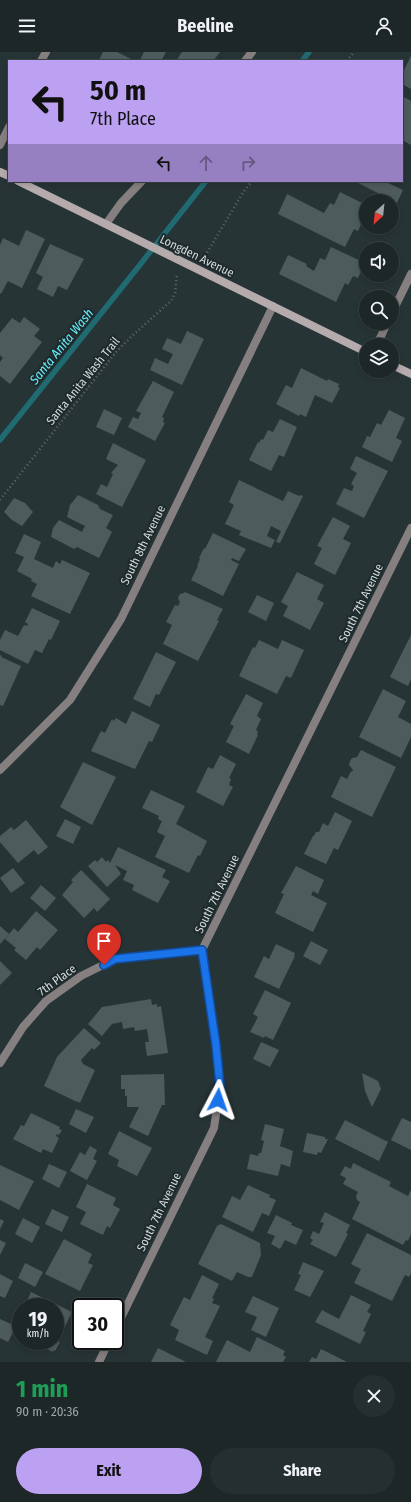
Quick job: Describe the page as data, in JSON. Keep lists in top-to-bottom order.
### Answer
{
  "streets": {
    "street": [
      "Longden Avenue",
      "South 8th Avenue",
      "South 7th Avenue",
      "7th Place"
    ],
    "path": ["Santa Anita Wash Trail"]
  },
  "crossings": [
    ["Longden Avenue", "South 8th Avenue"],
    ["South 7th Avenue", "7th Place"]
  ],
  "water": ["Santa Anita Wash"],
  "north": "bottom left",
  "page": {
    "header": "Beeline",
    "turn": ["50 m", "7th Place"],
    "speed": "19 km/h",
    "limit": "30",
    "heading": ["1 min", "90 m · 20:36"],
    "buttons": ["Exit", "Share"]
  }
}
